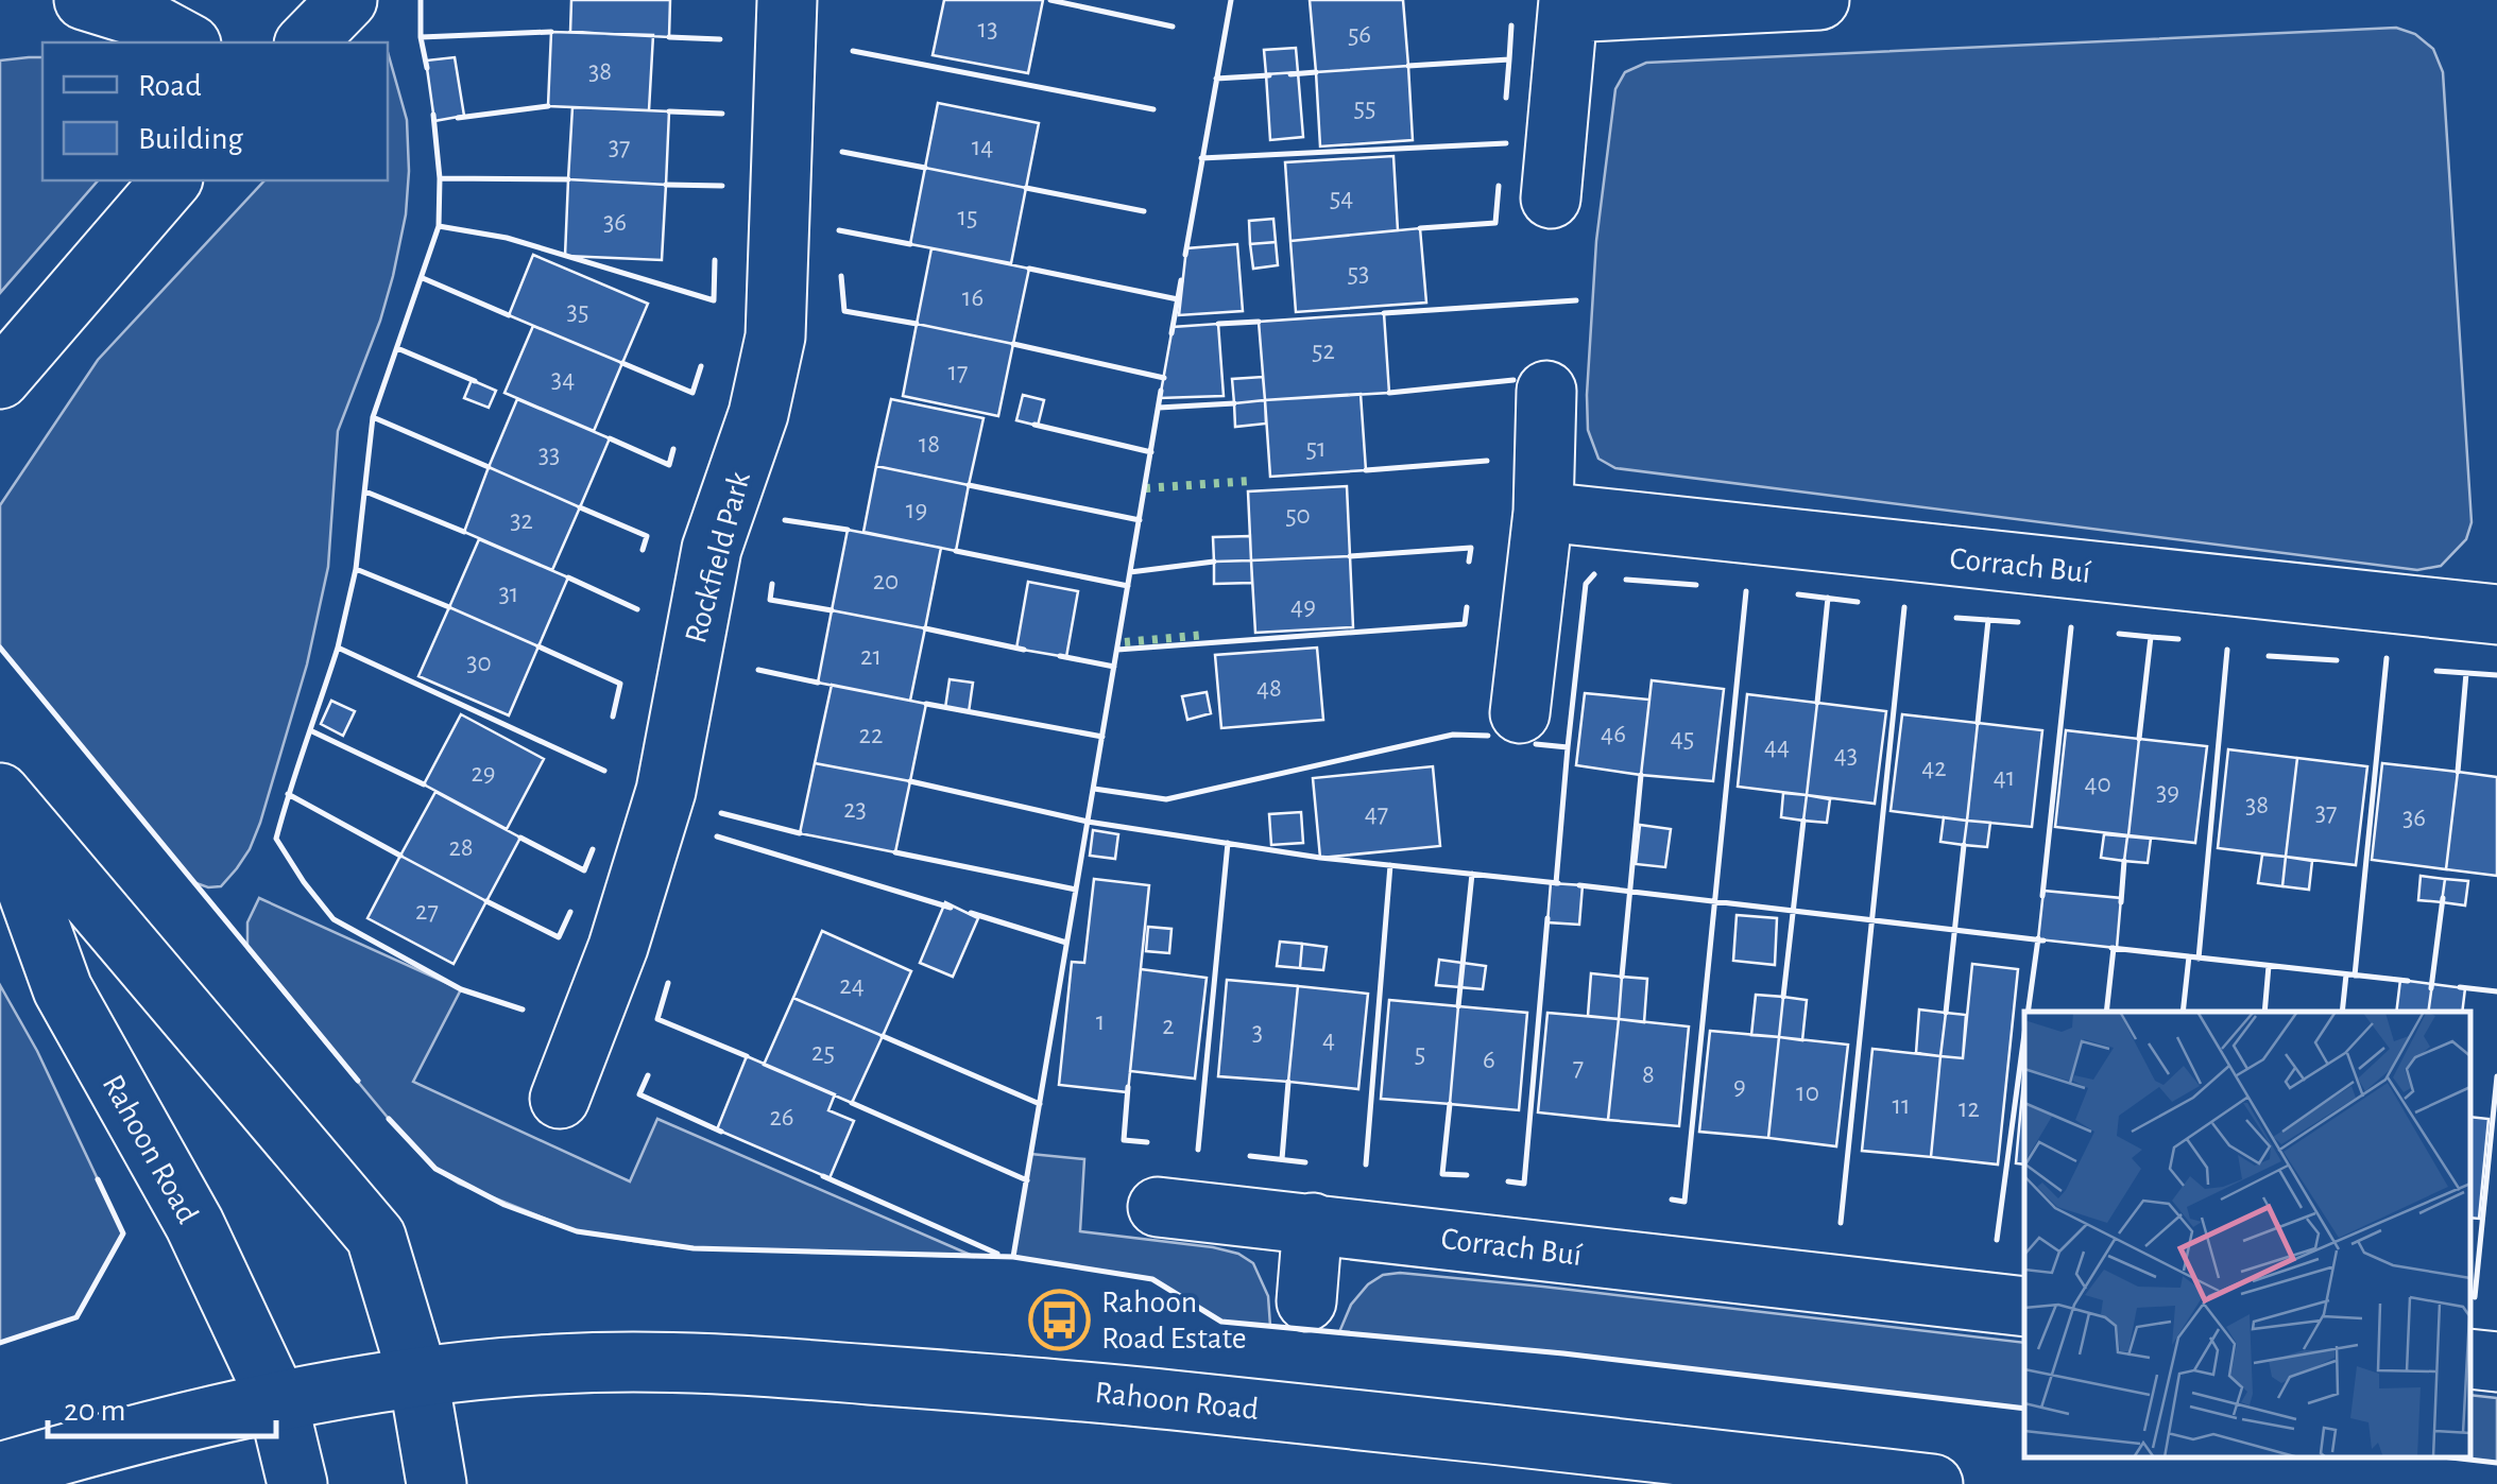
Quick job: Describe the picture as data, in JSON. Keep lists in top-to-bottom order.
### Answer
{
  "streets": {
    "street": ["Rockfield Park", "Corrach Buí", "Rahoon Road"]
  },
  "places": {
    "bus stop": ["Rahoon Road Estate"]
  },
  "house_numbers": [
    "13",
    "56",
    "38",
    "55",
    "37",
    "14",
    "54",
    "15",
    "36",
    "53",
    "16",
    "35",
    "52",
    "17",
    "34",
    "18",
    "51",
    "33",
    "19",
    "50",
    "32",
    "20",
    "31",
    "49",
    "21",
    "30",
    "48",
    "46",
    "22",
    "45",
    "44",
    "43",
    "42",
    "29",
    "41",
    "40",
    "39",
    "38",
    "23",
    "37",
    "47",
    "36",
    "28",
    "27",
    "24",
    "1",
    "2",
    "3",
    "4",
    "25",
    "5",
    "6",
    "7",
    "8",
    "9",
    "10",
    "11",
    "12",
    "26"
  ],
  "legend": ["Road", "Building"],
  "scale_bar": "20 m"
}
